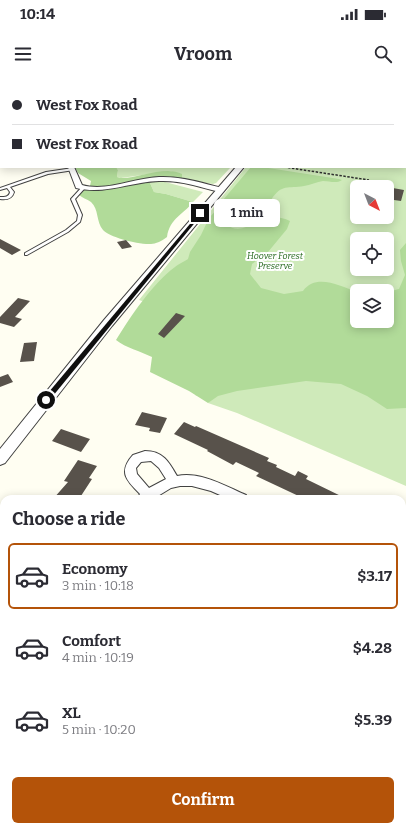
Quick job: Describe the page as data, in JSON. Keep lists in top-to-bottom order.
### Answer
{
  "parks": ["Hoover Forest Preserve"],
  "north": "bottom right",
  "page": {
    "status": "10:14",
    "header": "Vroom",
    "banner": ["West Fox Road", "West Fox Road"],
    "bubble": "1 min",
    "heading": "Choose a ride",
    "list": [
      {
        "name": "Economy",
        "note": "3 min · 10:18",
        "value": "$3.17"
      },
      {
        "name": "Comfort",
        "note": "4 min · 10:19",
        "value": "$4.28"
      },
      {
        "name": "XL",
        "note": "5 min · 10:20",
        "value": "$5.39"
      }
    ],
    "buttons": "Confirm"
  }
}
